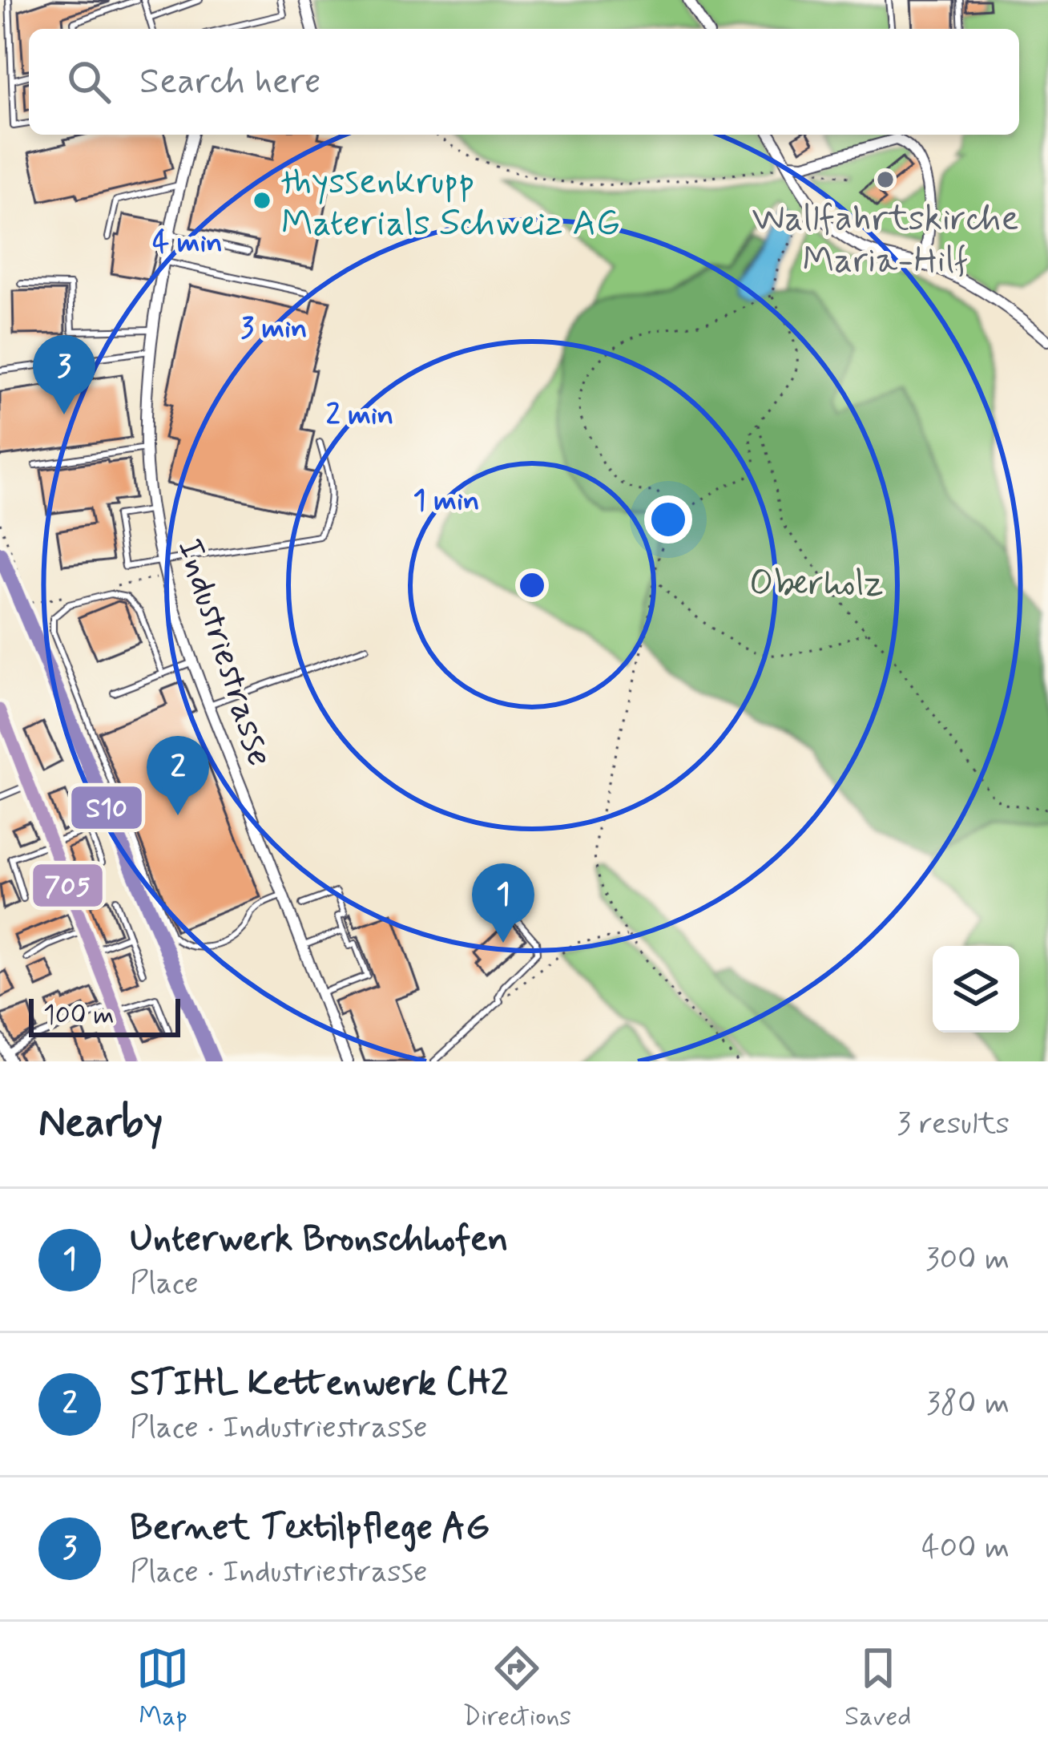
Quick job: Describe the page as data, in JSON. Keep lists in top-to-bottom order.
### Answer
{
  "streets": {
    "street": ["Industriestrasse"]
  },
  "parks": ["Oberholz"],
  "places": ["Wallfahrtskirche Maria-Hilf", "thyssenkrupp Materials Schweiz AG"],
  "lines": ["transit line S10", "transit line 705"],
  "scale_bar": "100 m",
  "page": {
    "search": "Search here",
    "pins": ["3", "2", "1"],
    "scale": "100 m",
    "heading": ["Nearby", "3 results"],
    "list": [
      {
        "mark": "1",
        "name": "Unterwerk Bronschhofen",
        "note": "Place",
        "value": "300 m"
      },
      {
        "mark": "2",
        "name": "STIHL Kettenwerk CH2",
        "note": "Place · Industriestrasse",
        "value": "380 m"
      },
      {
        "mark": "3",
        "name": "Bernet Textilpflege AG",
        "note": "Place · Industriestrasse",
        "value": "400 m"
      }
    ],
    "nav": ["Map", "Directions", "Saved"]
  },
  "rings": [
    "4 min",
    "3 min",
    "2 min",
    "1 min"
  ]
}
